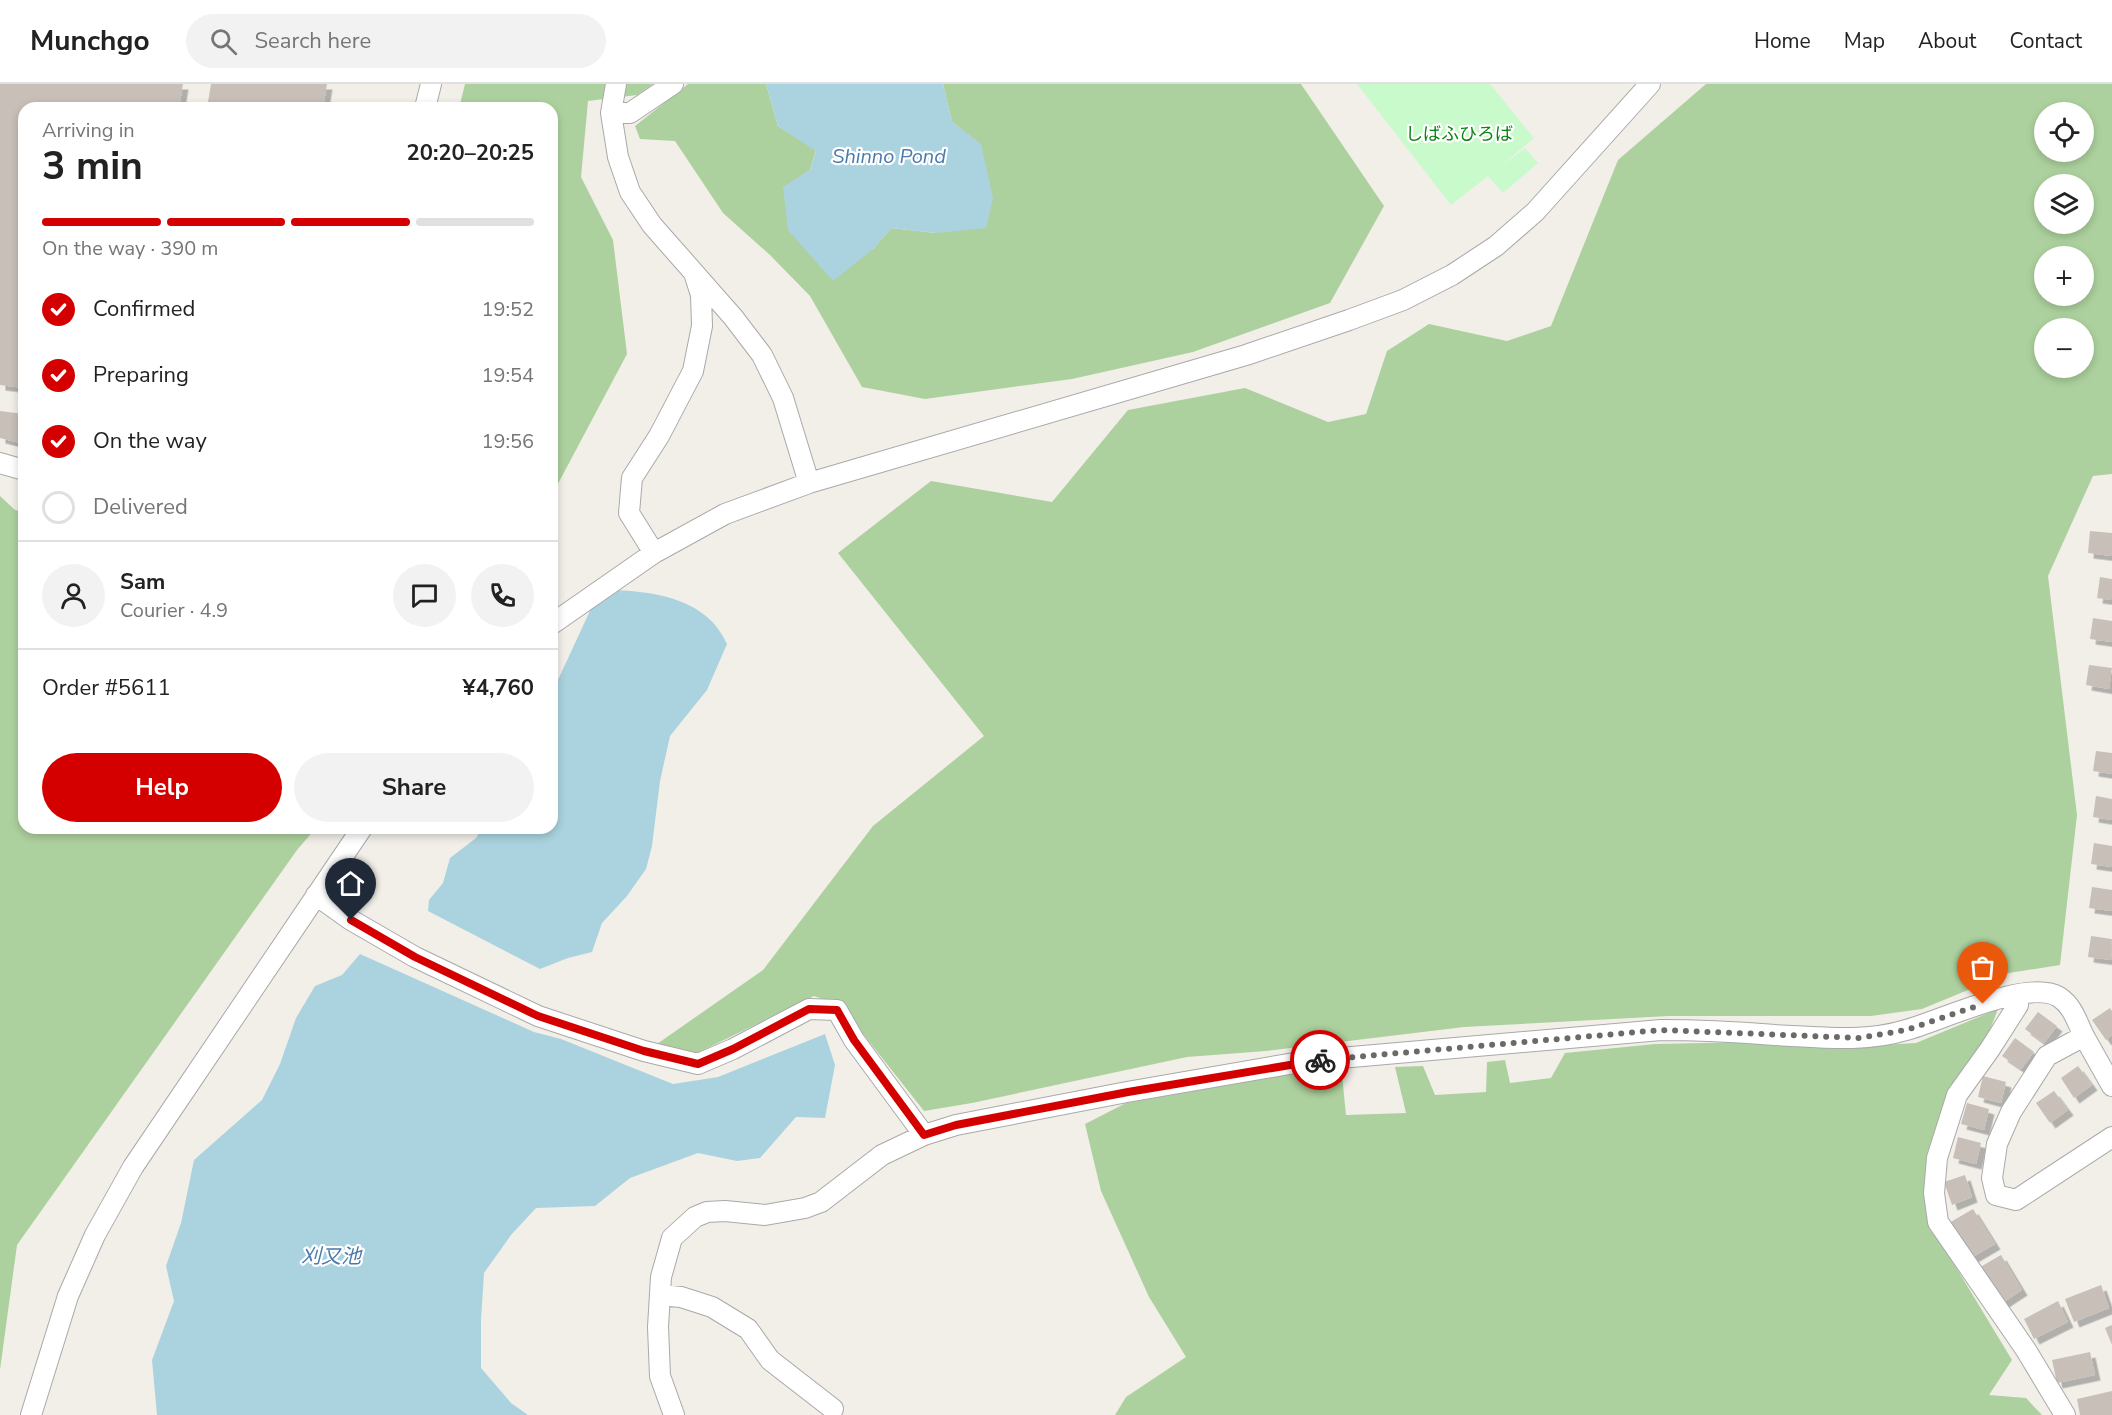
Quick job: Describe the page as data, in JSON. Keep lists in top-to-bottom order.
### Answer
{
  "water": ["Shinno Pond", "刈又池"],
  "parks": ["しばふひろば"],
  "page": {
    "header": "Munchgo",
    "search": "Search here",
    "nav": [
      "Home",
      "Map",
      "About",
      "Contact"
    ],
    "map_buttons": ["+", "−"],
    "heading": ["3 min", "Arriving in", "20:20–20:25"],
    "panel": [
      "Sam",
      "Courier · 4.9",
      "Order #5611",
      "¥4,760"
    ],
    "bar": "On the way · 390 m",
    "list": [
      ["Confirmed", "19:52"],
      ["Preparing", "19:54"],
      ["On the way", "19:56"],
      "Delivered"
    ],
    "buttons": ["Help", "Share"]
  }
}
